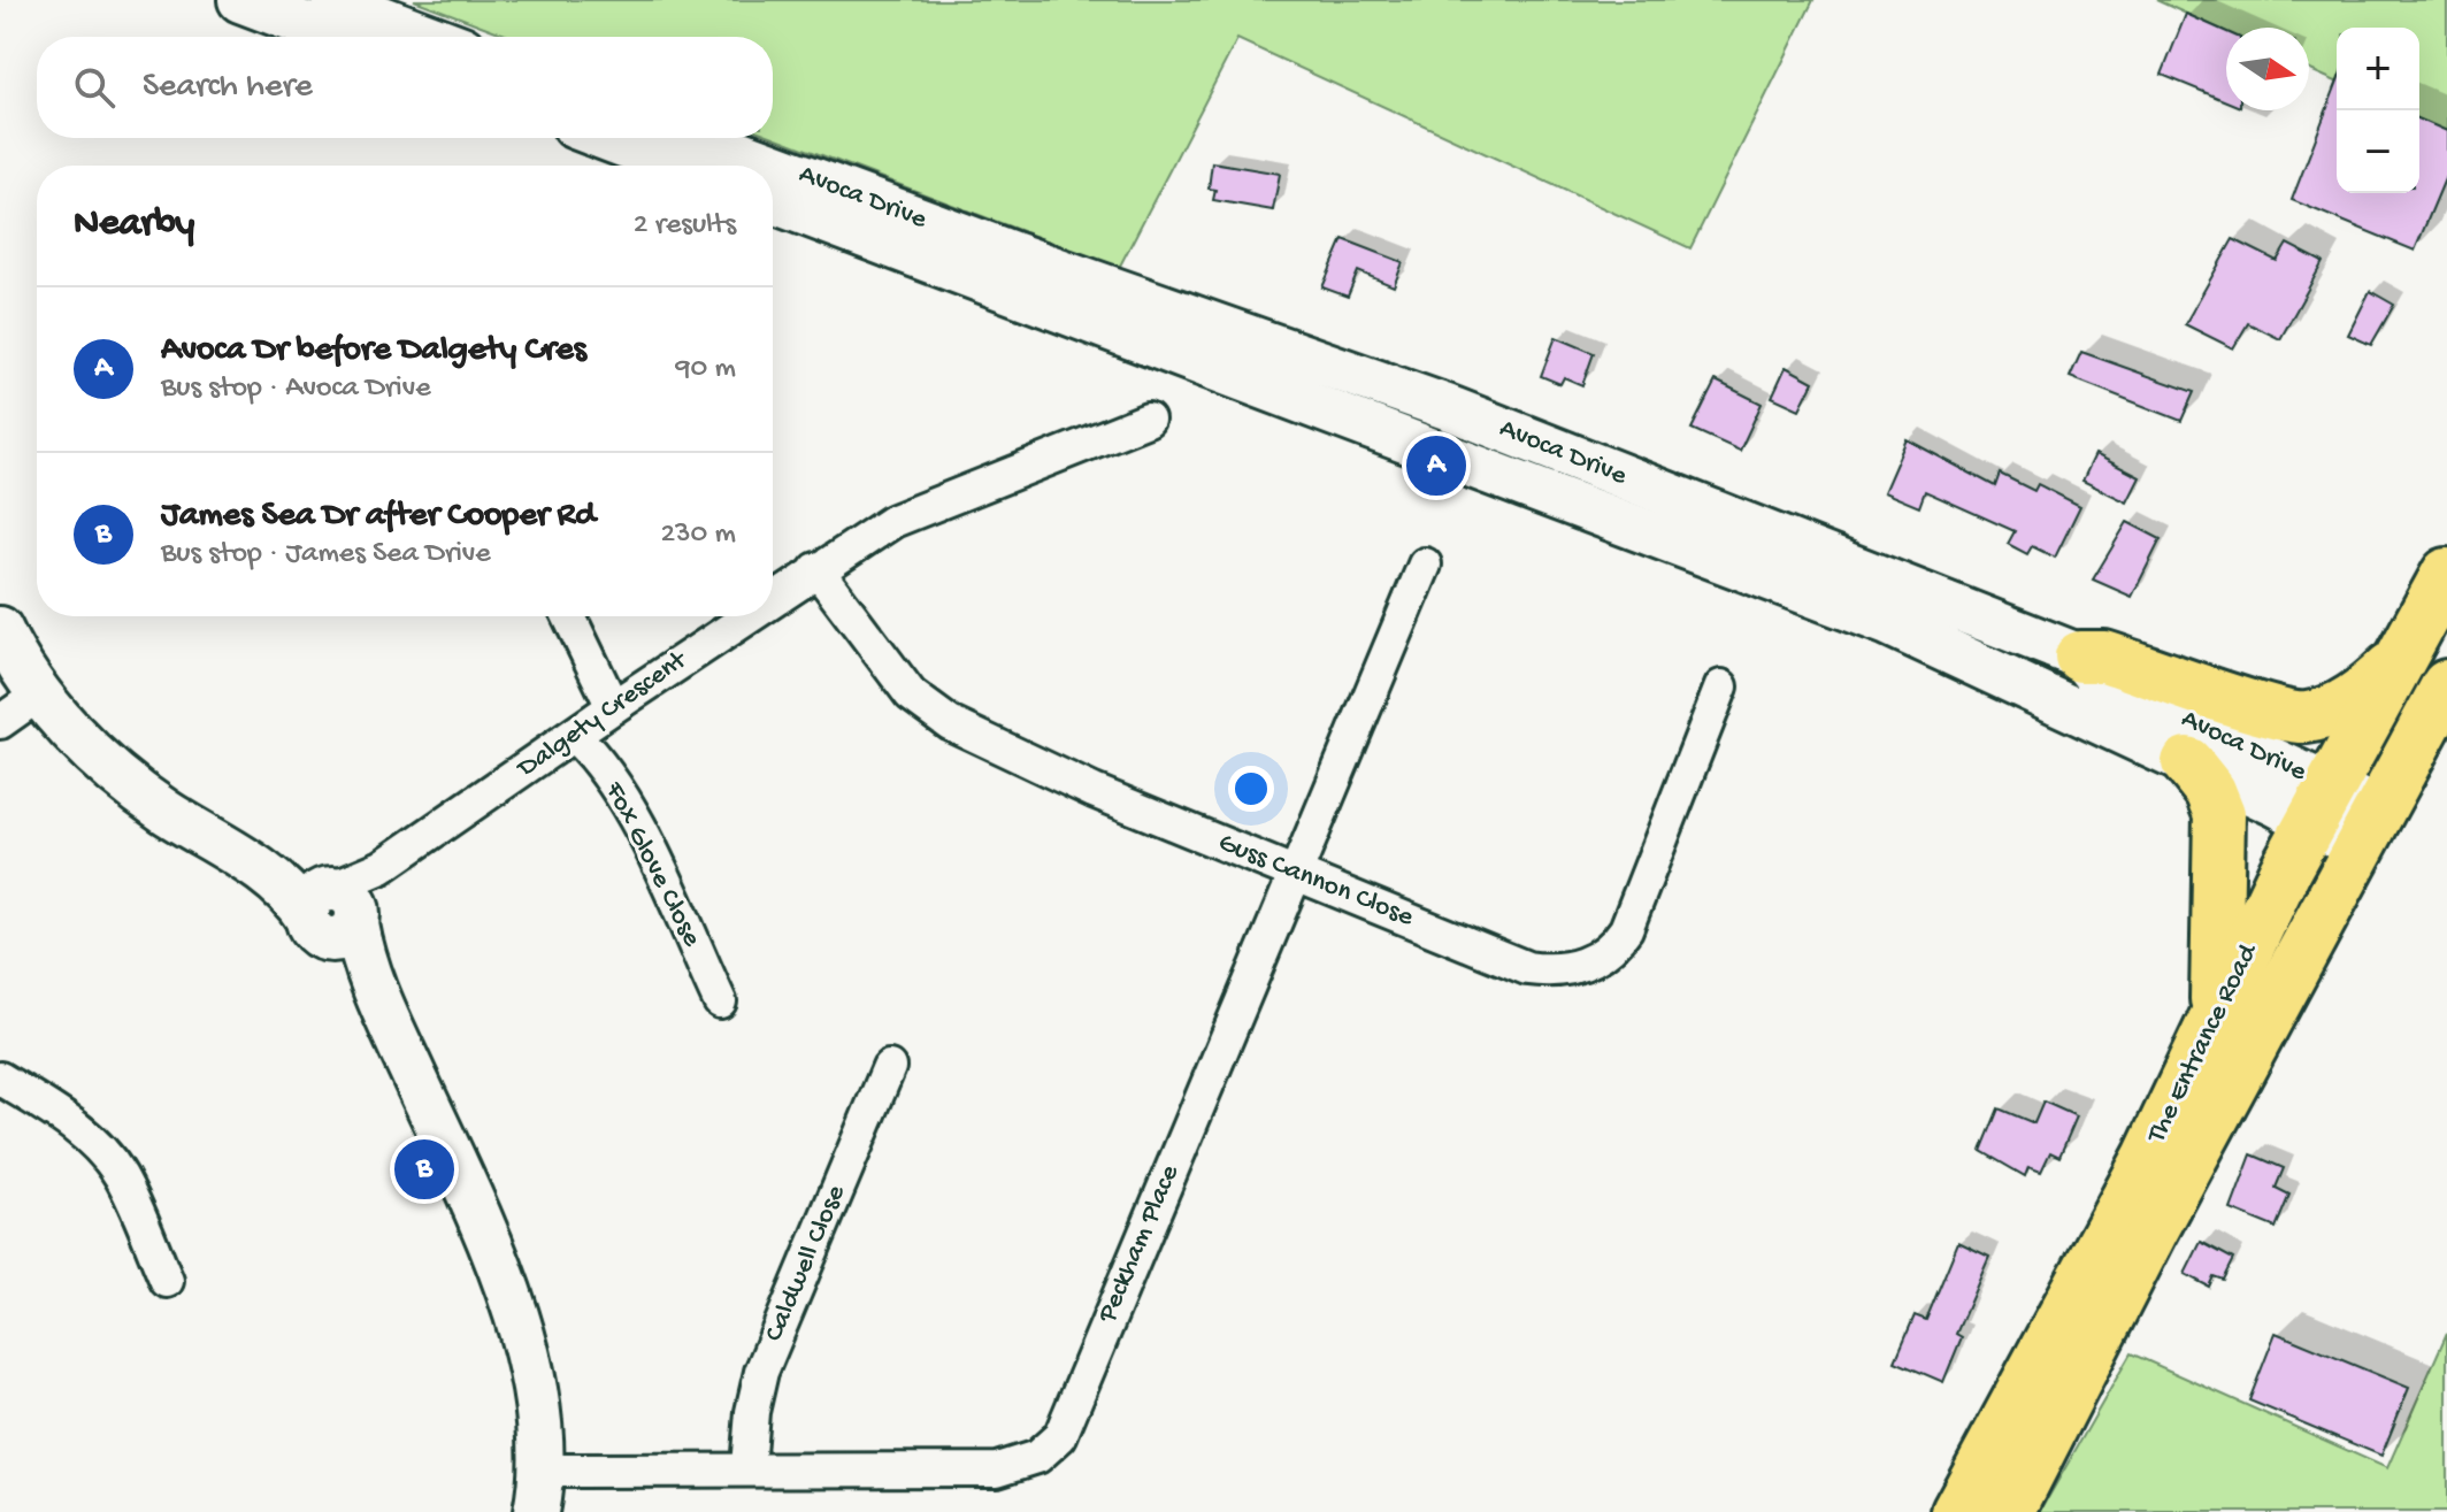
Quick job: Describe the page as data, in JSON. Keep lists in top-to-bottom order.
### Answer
{
  "streets": {
    "highway": ["The Entrance Road"],
    "main road": ["Avoca Drive"],
    "street": [
      "Dalgety Crescent",
      "Fox Glove Close",
      "Guss Cannon Close",
      "Peckham Place",
      "Caldwell Close"
    ]
  },
  "crossings": [
    ["Avoca Drive", "The Entrance Road"],
    ["Dalgety Crescent", "Fox Glove Close"],
    ["Dalgety Crescent", "Guss Cannon Close"],
    ["Guss Cannon Close", "Peckham Place"],
    ["Peckham Place", "Caldwell Close"]
  ],
  "north": "right",
  "page": {
    "map_buttons": ["+", "−"],
    "search": "Search here",
    "heading": ["Nearby", "2 results"],
    "list": [
      {
        "mark": "A",
        "name": "Avoca Dr before Dalgety Cres",
        "note": "Bus stop · Avoca Drive",
        "value": "90 m"
      },
      {
        "mark": "B",
        "name": "James Sea Dr after Cooper Rd",
        "note": "Bus stop · James Sea Drive",
        "value": "230 m"
      }
    ],
    "pins": ["A", "B"]
  }
}
